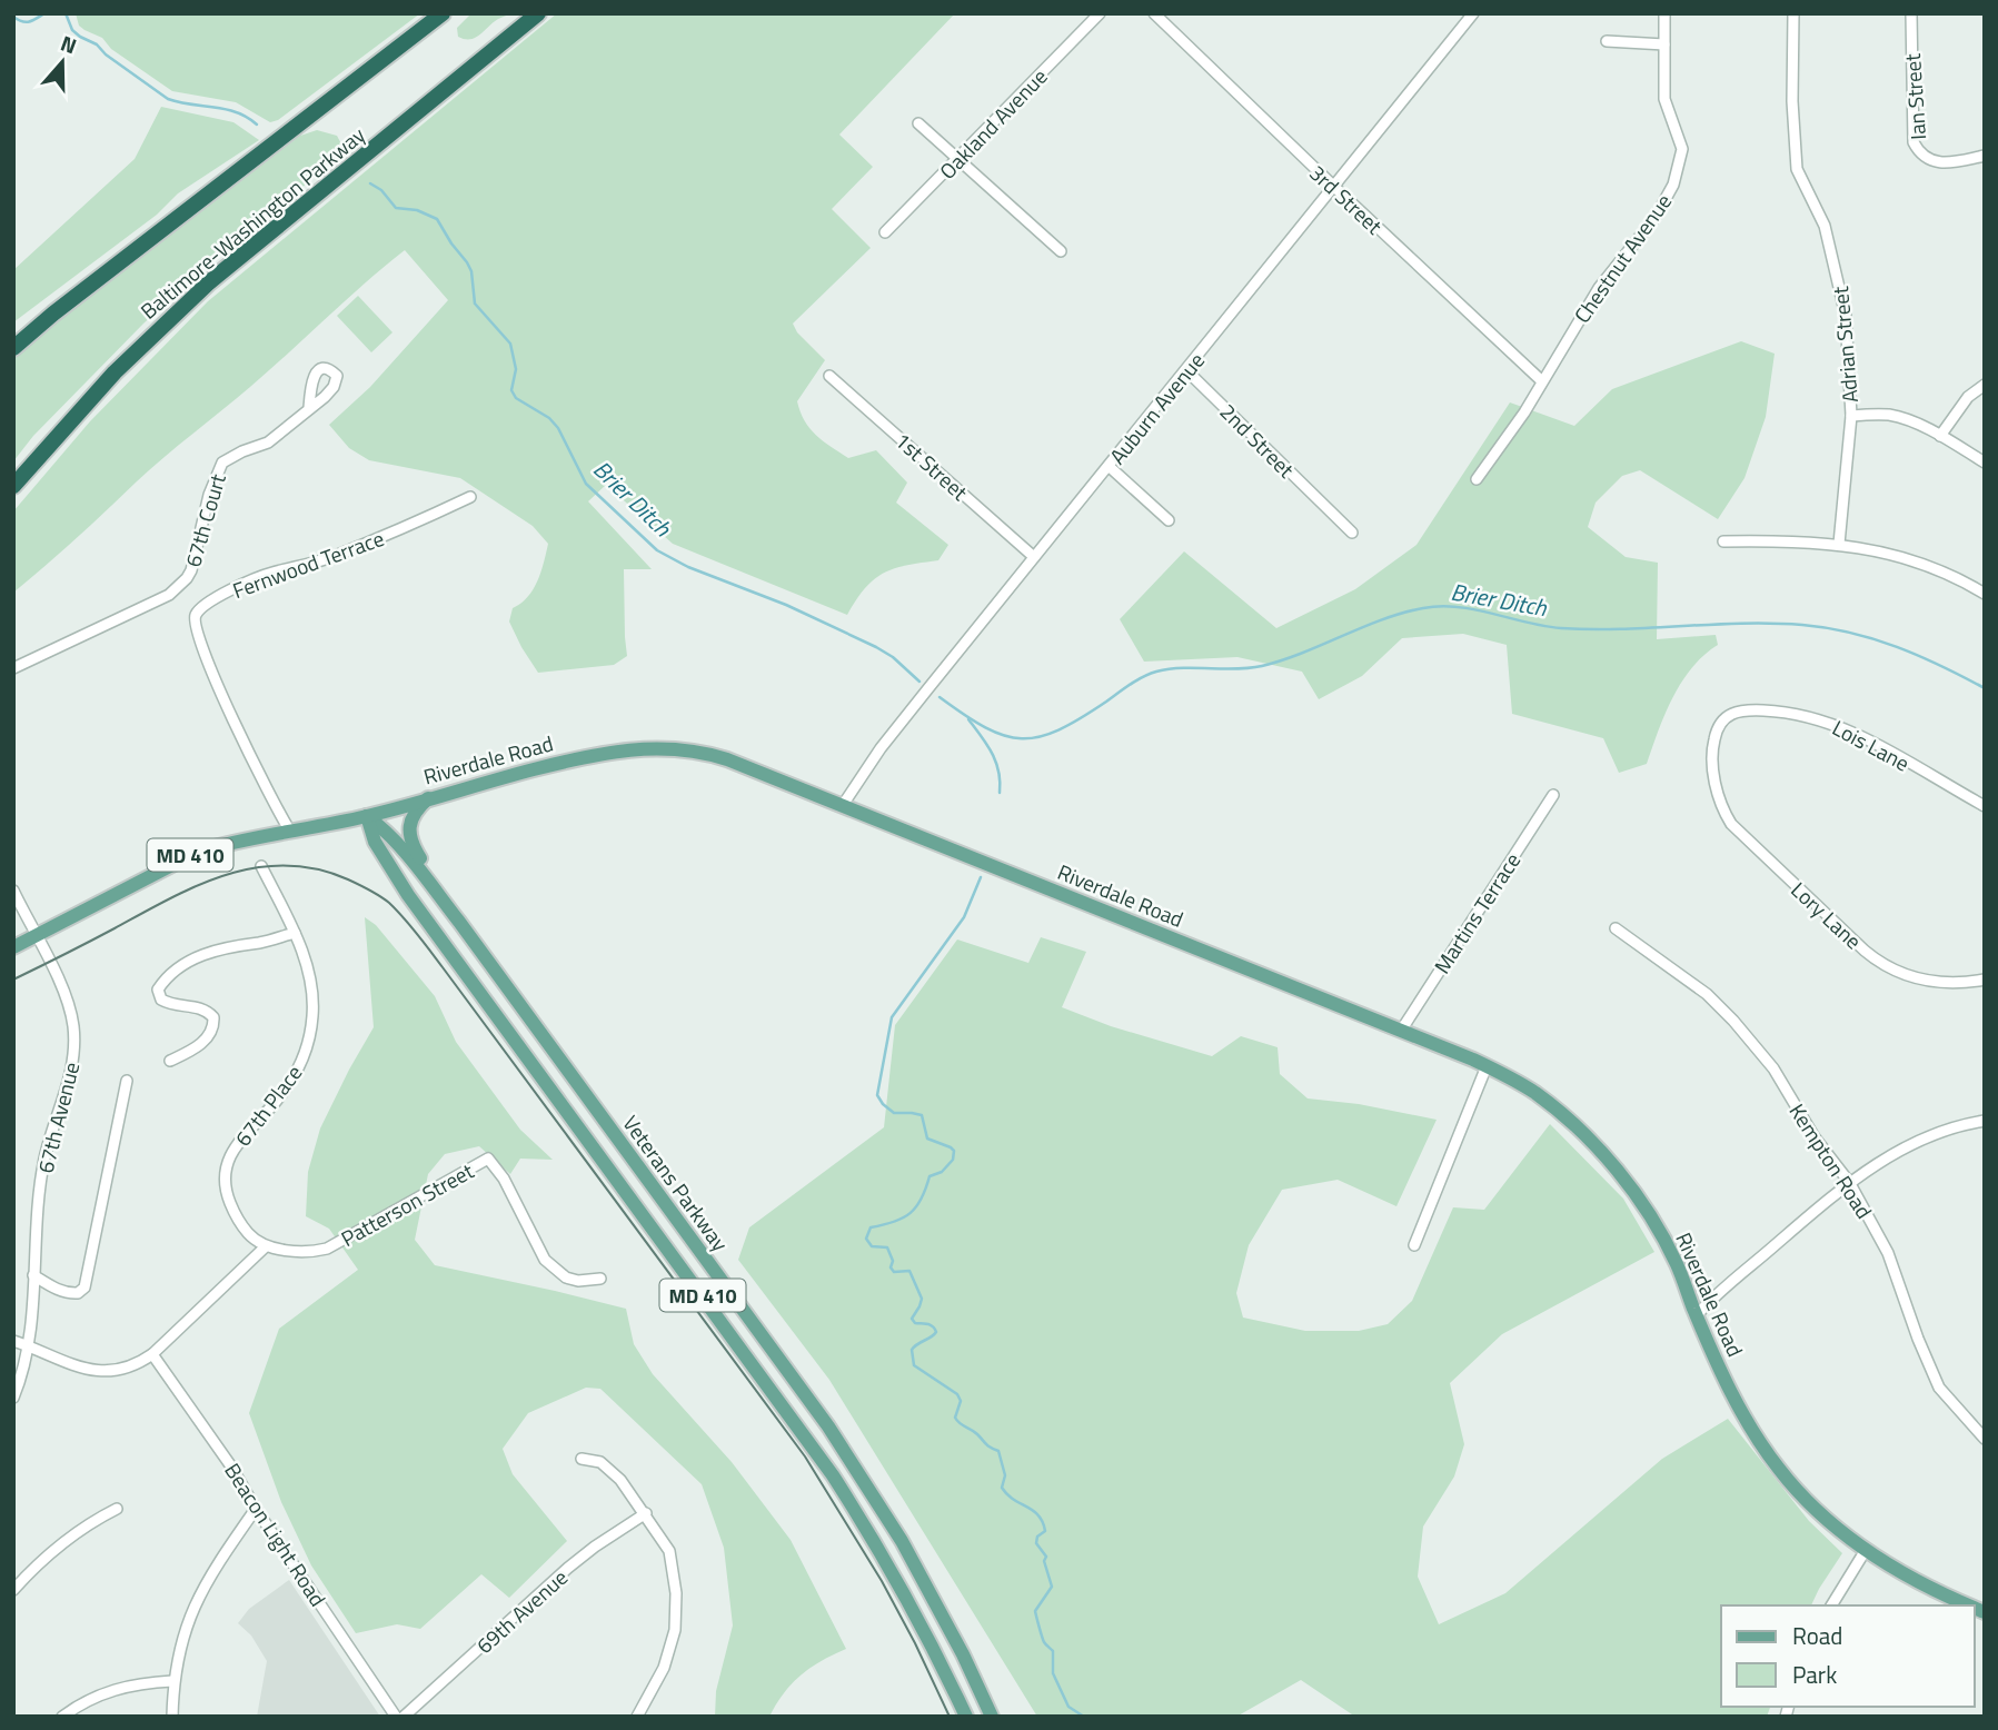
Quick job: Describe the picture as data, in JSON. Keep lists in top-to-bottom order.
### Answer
{
  "streets": {
    "highway": ["Baltimore-Washington Parkway"],
    "main road": ["Riverdale Road", "MD 410", "Veterans Parkway"],
    "street": [
      "Ian Street",
      "Oakland Avenue",
      "3rd Street",
      "Chestnut Avenue",
      "Adrian Street",
      "Auburn Avenue",
      "2nd Street",
      "1st Street",
      "67th Court",
      "Fernwood Terrace",
      "Lois Lane",
      "Martins Terrace",
      "Lory Lane",
      "67th Place",
      "67th Avenue",
      "Kempton Road",
      "Patterson Street",
      "Beacon Light Road",
      "69th Avenue"
    ]
  },
  "crossings": [
    ["3rd Street", "Chestnut Avenue"],
    ["3rd Street", "Auburn Avenue"],
    ["Auburn Avenue", "2nd Street"],
    ["Auburn Avenue", "1st Street"],
    ["Auburn Avenue", "Riverdale Road"],
    ["Fernwood Terrace", "Riverdale Road"],
    ["Lois Lane", "Lory Lane"],
    ["Riverdale Road", "Martins Terrace"],
    ["Riverdale Road", "67th Avenue"],
    ["Riverdale Road", "Veterans Parkway"],
    ["67th Place", "Patterson Street"]
  ],
  "water": ["Brier Ditch"],
  "legend": ["Road", "Park"],
  "north": "top"
}
